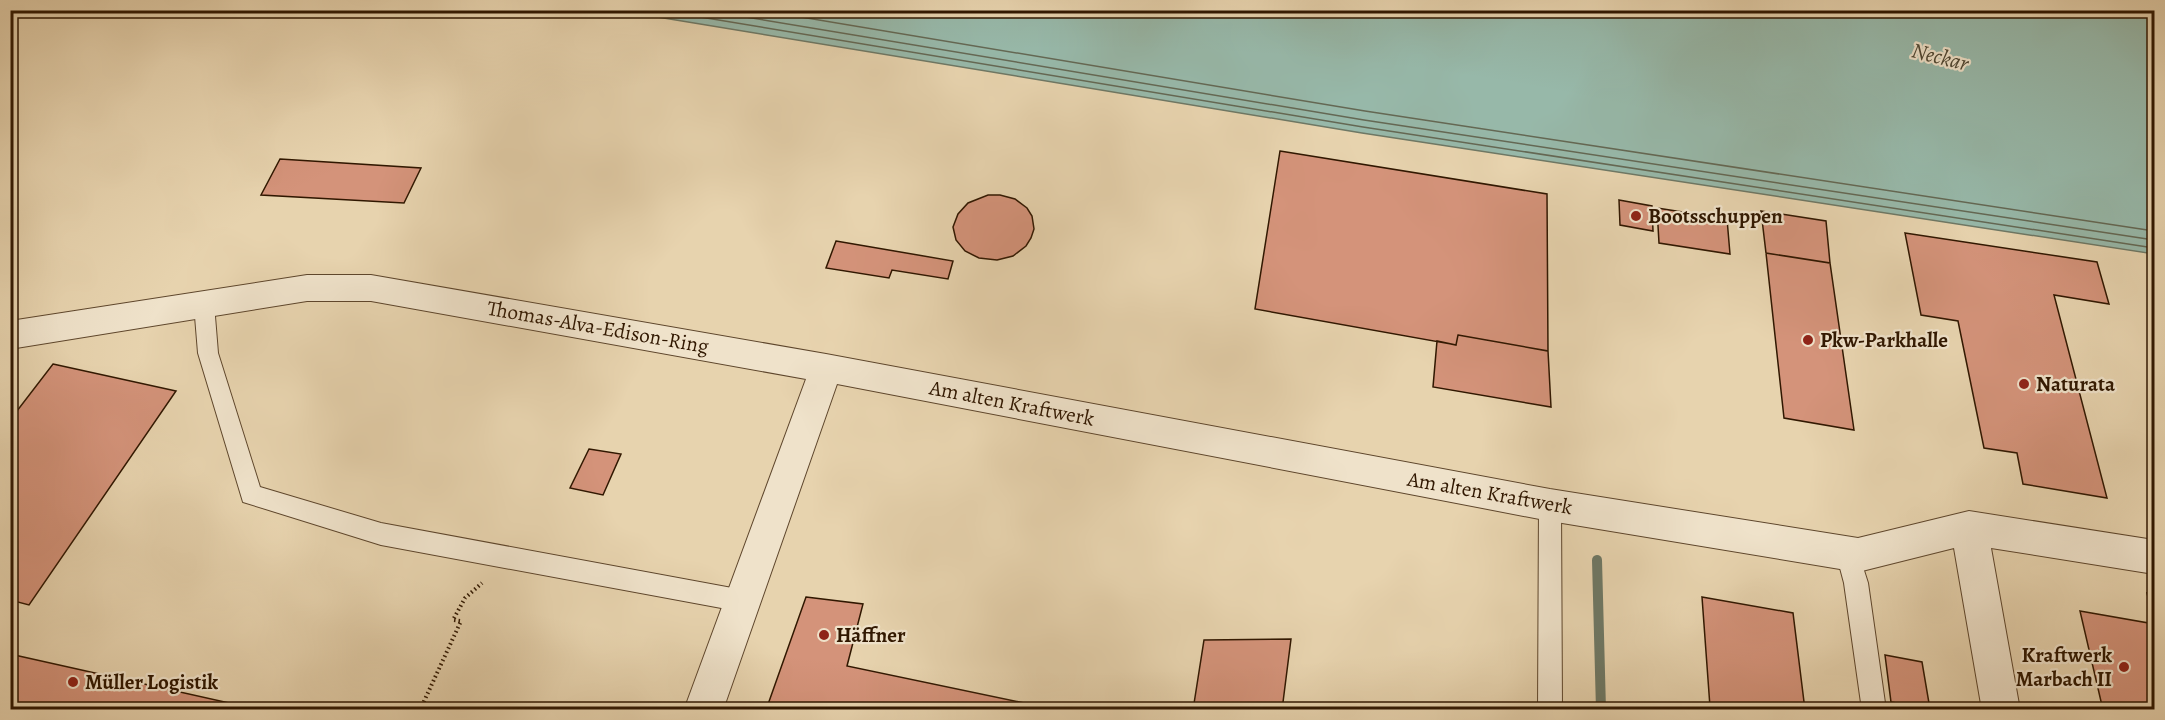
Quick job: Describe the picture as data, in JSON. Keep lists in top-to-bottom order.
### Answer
{
  "streets": {
    "street": ["Thomas-Alva-Edison-Ring", "Am alten Kraftwerk"]
  },
  "crossings": [
    ["Thomas-Alva-Edison-Ring", "Am alten Kraftwerk"]
  ],
  "water": ["Neckar"],
  "places": [
    "Bootsschuppen",
    "Pkw-Parkhalle",
    "Naturata",
    "Häffner",
    "Kraftwerk Marbach II",
    "Müller Logistik"
  ]
}
